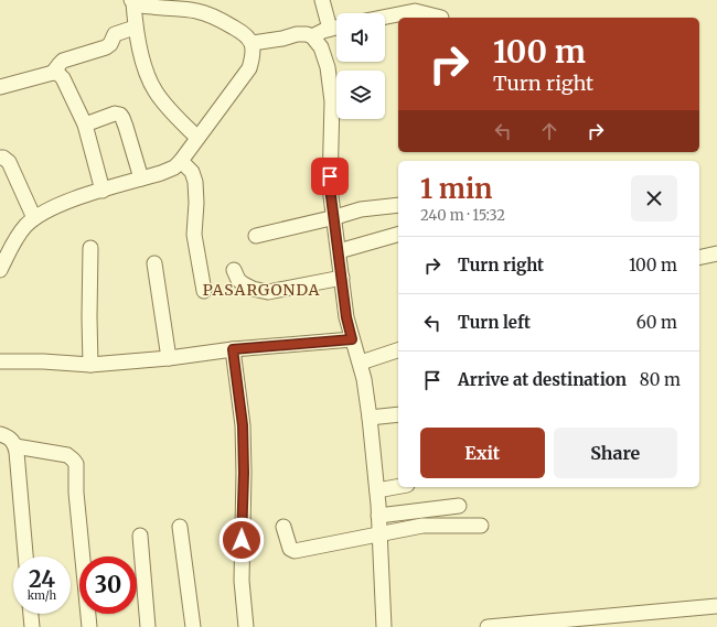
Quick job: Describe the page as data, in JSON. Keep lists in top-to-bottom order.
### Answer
{
  "districts": ["PASARGONDA"],
  "page": {
    "turn": ["100 m", "Turn right"],
    "heading": ["1 min", "240 m · 15:32"],
    "list": [
      {
        "name": "Turn right",
        "value": "100 m"
      },
      {
        "name": "Turn left",
        "value": "60 m"
      },
      {
        "name": "Arrive at destination",
        "value": "80 m"
      }
    ],
    "buttons": ["Exit", "Share"],
    "speed": "24 km/h",
    "limit": "30"
  }
}
